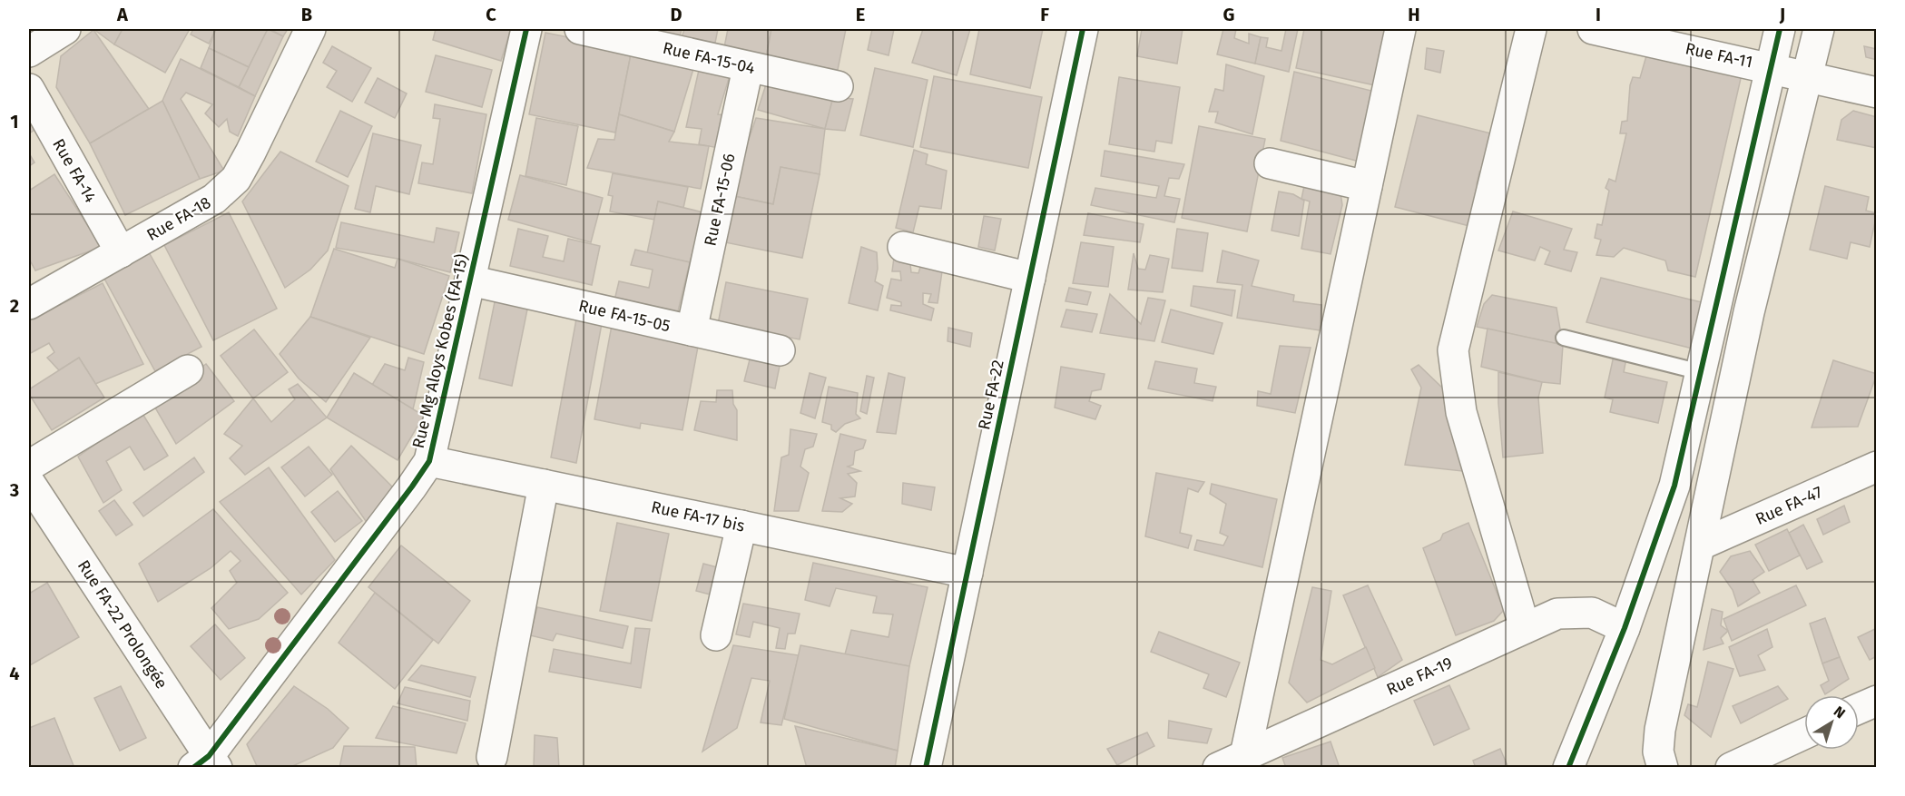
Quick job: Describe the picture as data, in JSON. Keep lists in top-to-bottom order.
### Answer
{
  "streets": {
    "street": [
      "Rue FA-11",
      "Rue FA-15-04",
      "Rue FA-14",
      "Rue FA-15-06",
      "Rue FA-18",
      "Rue FA-15-05",
      "Rue Mg Aloys Kobes (FA-15)",
      "Rue FA-22",
      "Rue FA-47",
      "Rue FA-17 bis",
      "Rue FA-22 Prolongée",
      "Rue FA-19"
    ]
  },
  "crossings": [
    ["Rue FA-15-04", "Rue FA-15-06"],
    ["Rue FA-14", "Rue FA-18"],
    ["Rue FA-15-06", "Rue FA-15-05"],
    ["Rue FA-15-05", "Rue Mg Aloys Kobes (FA-15)"],
    ["Rue Mg Aloys Kobes (FA-15)", "Rue FA-17 bis"],
    ["Rue Mg Aloys Kobes (FA-15)", "Rue FA-22 Prolongée"],
    ["Rue FA-22", "Rue FA-17 bis"]
  ],
  "north": "top right",
  "grid": {
    "columns": [
      "A",
      "B",
      "C",
      "D",
      "E",
      "F",
      "G",
      "H",
      "I",
      "J"
    ],
    "rows": [
      "1",
      "2",
      "3",
      "4"
    ]
  }
}
